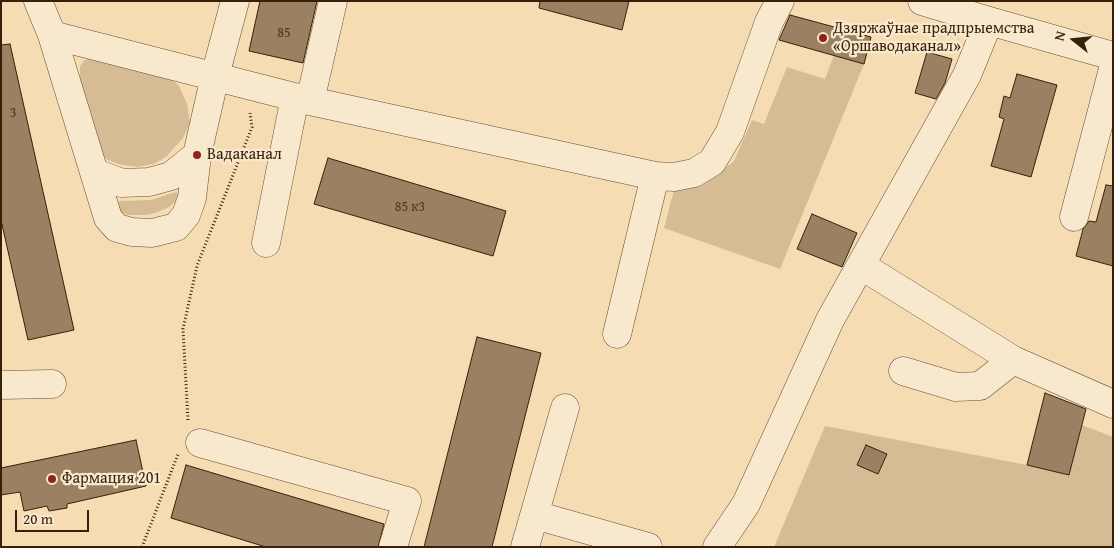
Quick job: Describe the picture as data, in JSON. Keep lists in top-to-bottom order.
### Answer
{
  "places": ["Дзяржаўнае прадпрыемства «Оршаводаканал»", "Вадаканал", "Фармация 201"],
  "house_numbers": ["85", "3", "85 к3"],
  "scale_bar": "20 m",
  "north": "left"
}
